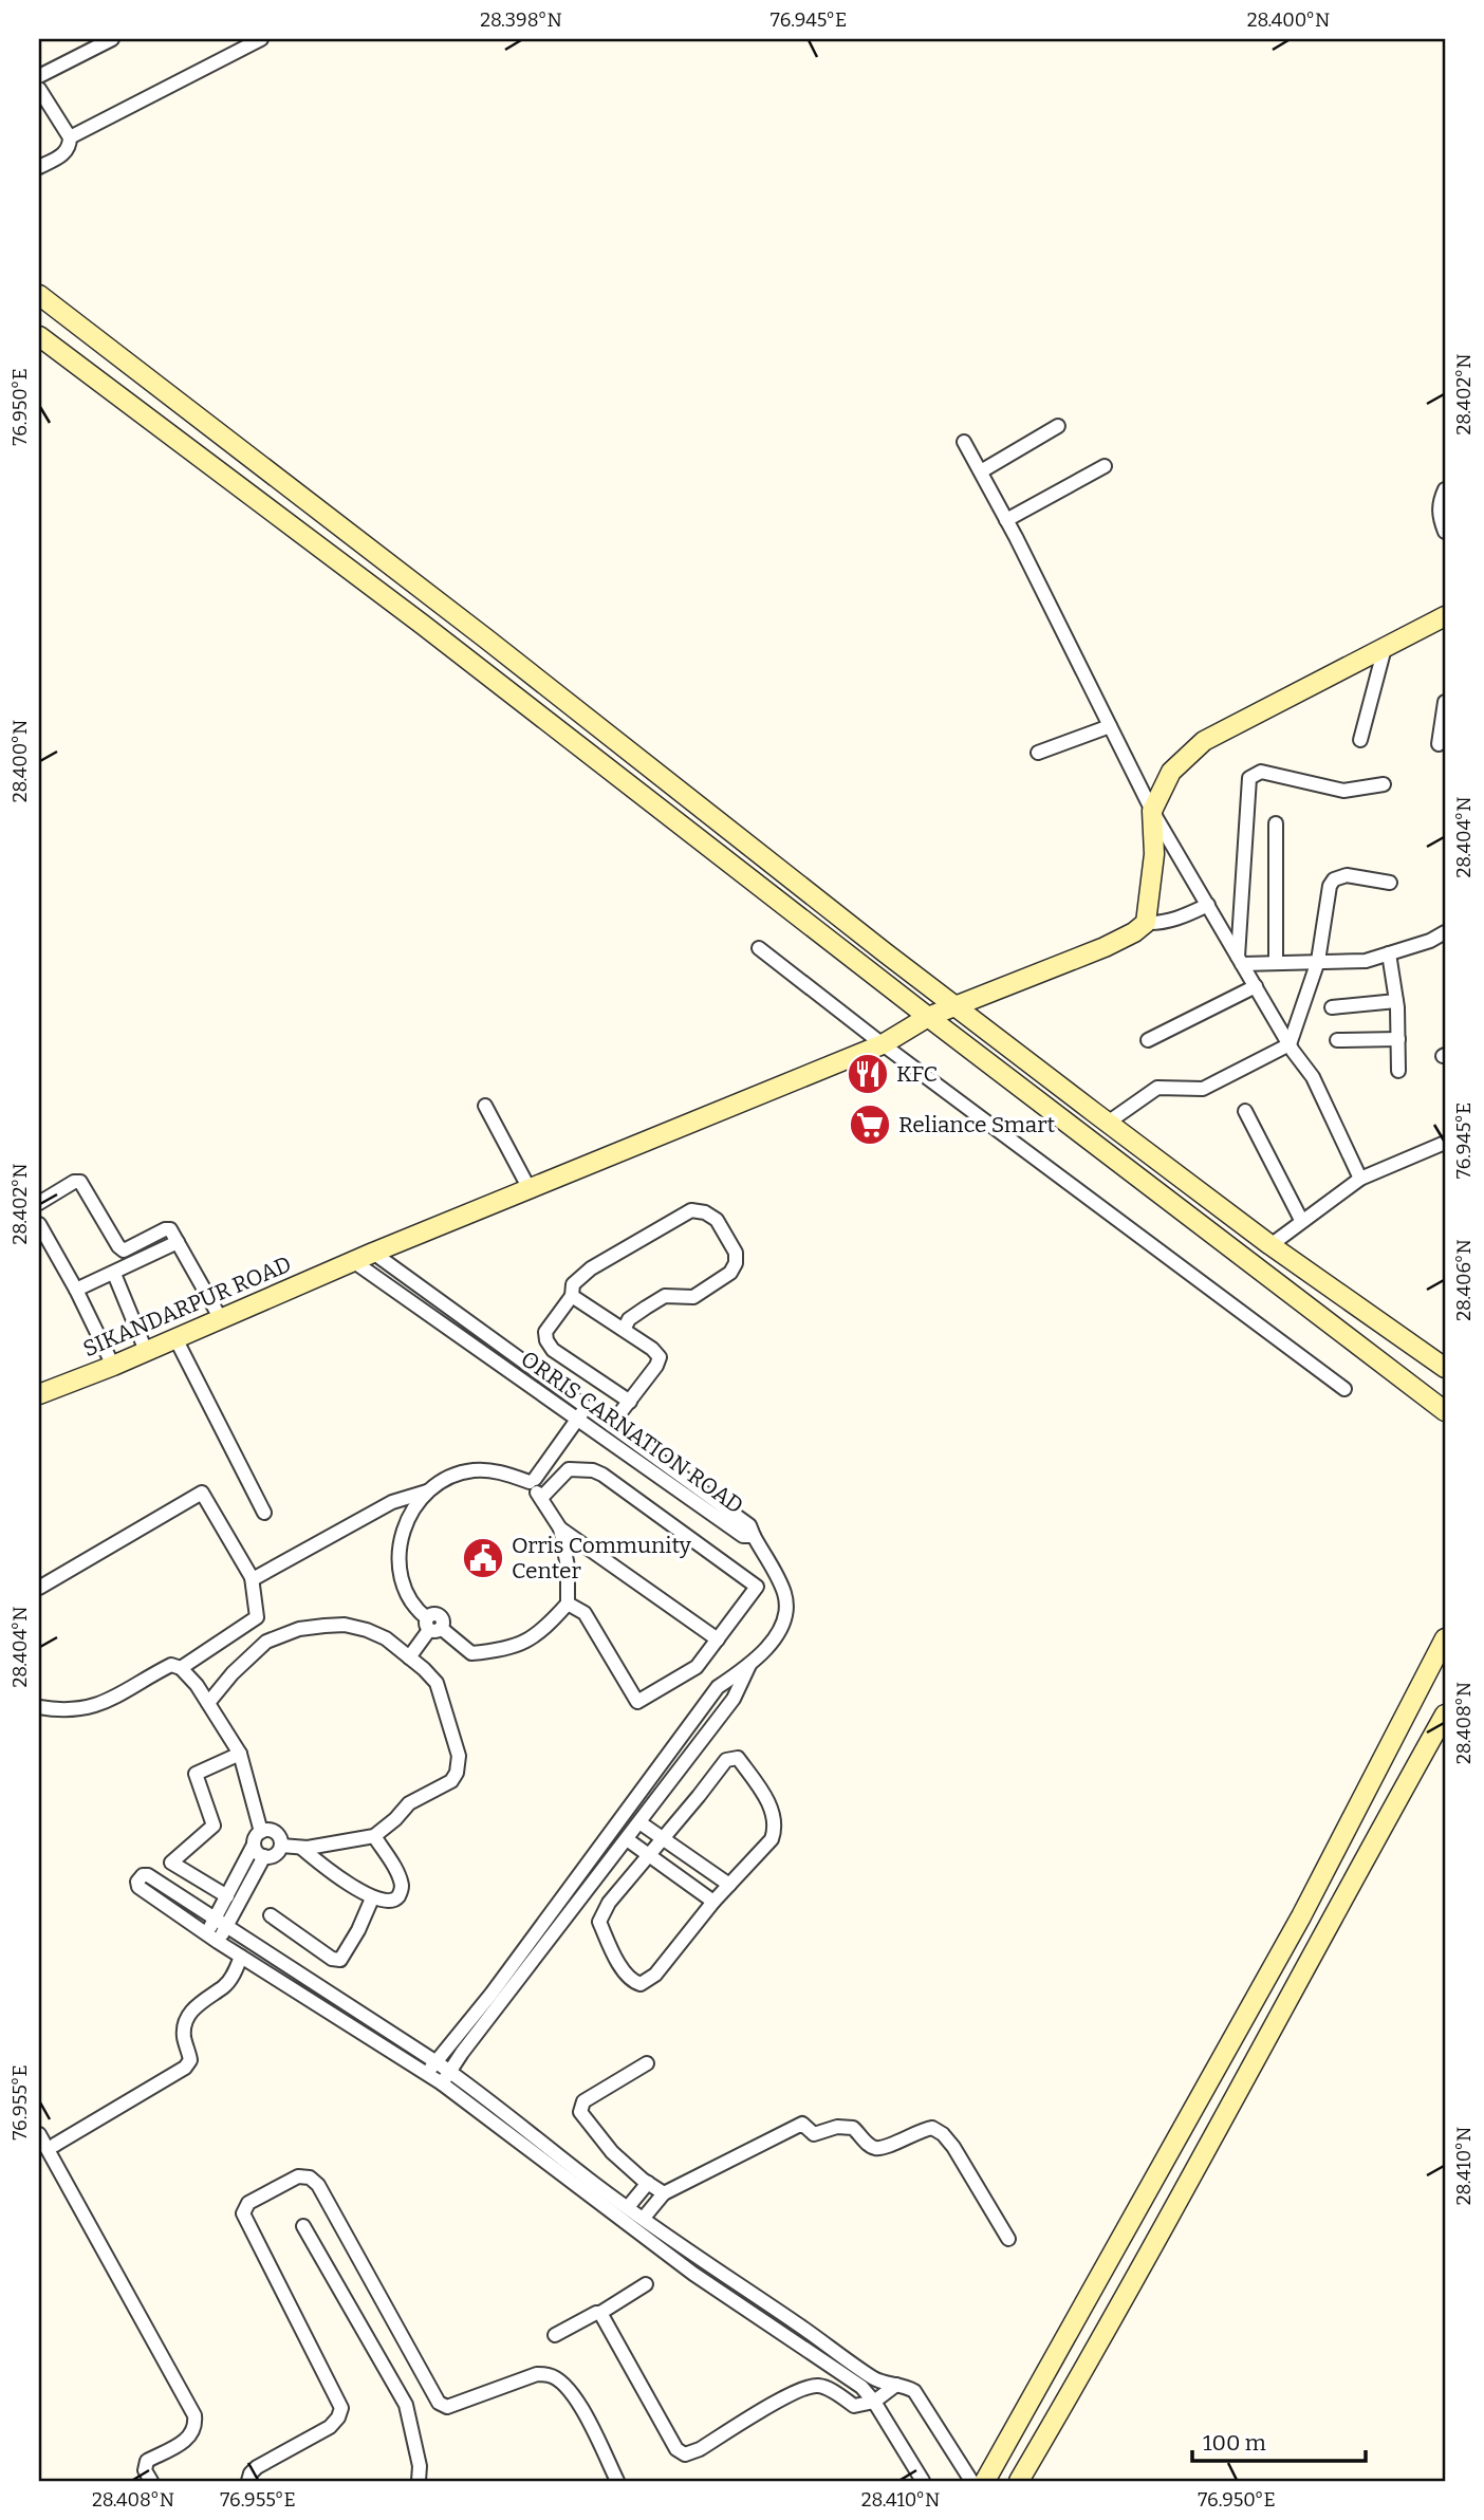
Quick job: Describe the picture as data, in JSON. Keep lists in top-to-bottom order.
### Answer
{
  "streets": {
    "street": ["SIKANDARPUR ROAD", "ORRIS CARNATION ROAD"]
  },
  "crossings": [
    ["SIKANDARPUR ROAD", "ORRIS CARNATION ROAD"]
  ],
  "places": {
    "restaurant": ["KFC"],
    "supermarket": ["Reliance Smart"],
    "public building": ["Orris Community Center"]
  },
  "scale_bar": "100 m",
  "coordinates": [
    "28.398°N",
    "76.945°E",
    "28.400°N",
    "28.402°N",
    "76.950°E",
    "28.404°N",
    "28.406°N",
    "28.408°N",
    "76.955°E",
    "28.410°N"
  ]
}
